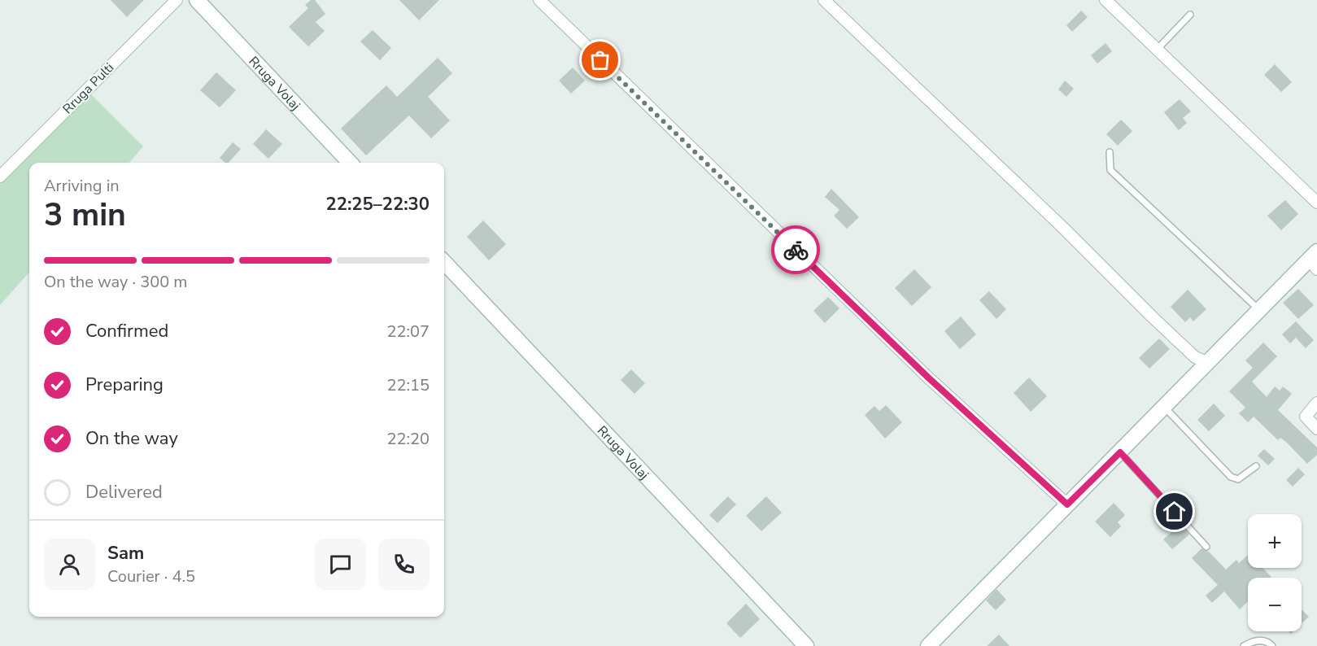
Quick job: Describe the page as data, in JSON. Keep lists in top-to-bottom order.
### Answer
{
  "streets": {
    "street": ["Rruga Volaj", "Rruga Pulti"]
  },
  "page": {
    "heading": ["3 min", "Arriving in", "22:25–22:30"],
    "panel": ["Sam", "Courier · 4.5"],
    "bar": "On the way · 300 m",
    "list": [
      ["Confirmed", "22:07"],
      ["Preparing", "22:15"],
      ["On the way", "22:20"],
      "Delivered"
    ],
    "map_buttons": ["+", "−"]
  }
}
